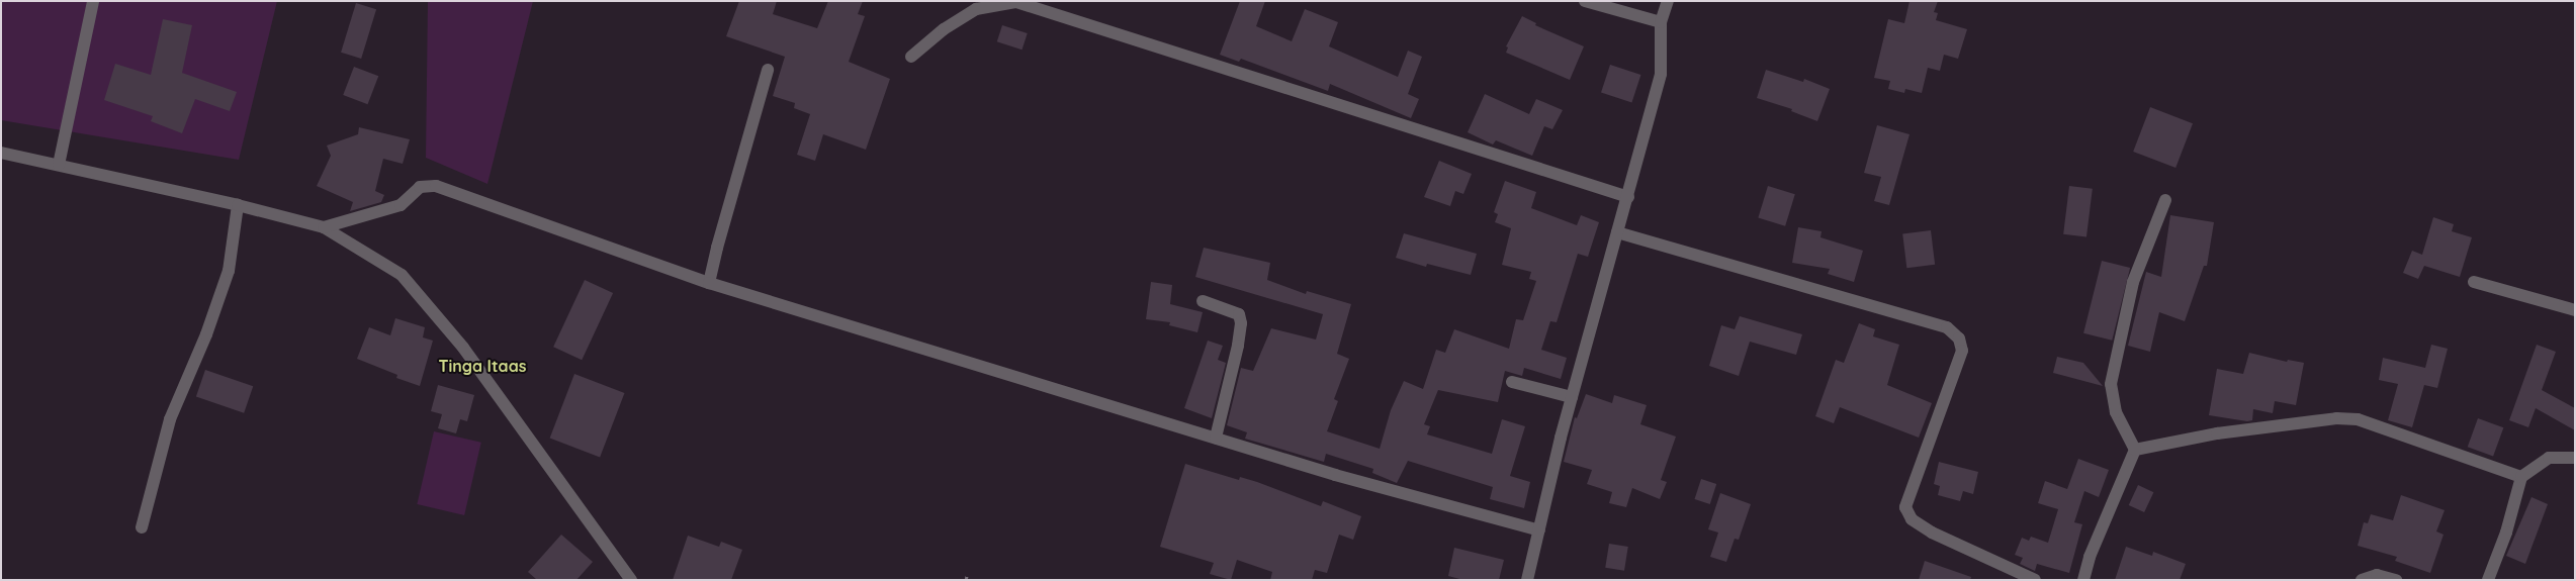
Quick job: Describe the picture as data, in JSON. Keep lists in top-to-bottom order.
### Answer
{
  "districts": ["Tinga Itaas"]
}
